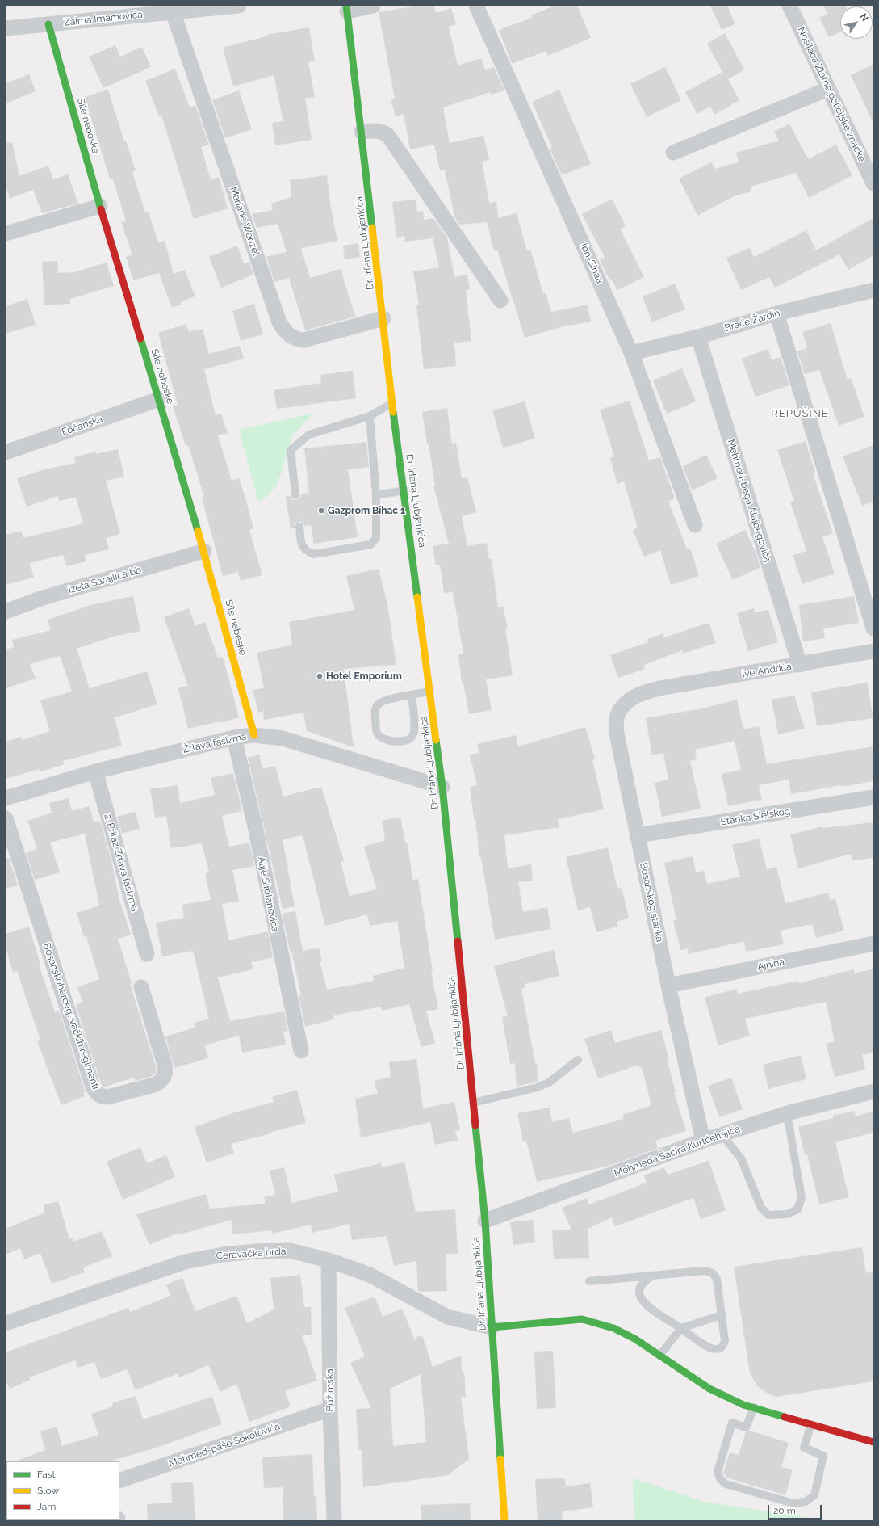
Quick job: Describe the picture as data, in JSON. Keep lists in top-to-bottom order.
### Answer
{
  "streets": {
    "main road": ["Sile nebeske", "Dr. Irfana Ljubijankića"],
    "street": [
      "Zaima Imamovića",
      "Nosilaca Zlatne policijske značke",
      "Mariane Wenzel",
      "Ibn-Sinaa",
      "Braće Žardin",
      "Fočanska",
      "Mehmed-bega Alajbegovića",
      "Izeta Sarajlica bb",
      "Ive Andrića",
      "Žrtava fašizma",
      "Stanka Sielskog",
      "2. Prilaz Žrtava fašizma",
      "Alije Sirotanovića",
      "Bosanskog stanka",
      "Ajnina",
      "Bosanskohercegovačkih regimenti",
      "Mehmeda Šaćira Kurtćehajića",
      "Ceravačka brda",
      "Bužimska",
      "Mehmed-paše Sokolovića"
    ]
  },
  "crossings": [
    ["Zaima Imamovića", "Sile nebeske"],
    ["Zaima Imamovića", "Mariane Wenzel"],
    ["Sile nebeske", "Fočanska"],
    ["Sile nebeske", "Izeta Sarajlica bb"],
    ["Sile nebeske", "Žrtava fašizma"],
    ["Mariane Wenzel", "Dr. Irfana Ljubijankića"],
    ["Dr. Irfana Ljubijankića", "Žrtava fašizma"],
    ["Dr. Irfana Ljubijankića", "Mehmeda Šaćira Kurtćehajića"],
    ["Dr. Irfana Ljubijankića", "Ceravačka brda"],
    ["Ibn-Sinaa", "Braće Žardin"],
    ["Braće Žardin", "Mehmed-bega Alajbegovića"],
    ["Mehmed-bega Alajbegovića", "Ive Andrića"],
    ["Ive Andrića", "Bosanskog stanka"],
    ["Žrtava fašizma", "2. Prilaz Žrtava fašizma"],
    ["Žrtava fašizma", "Alije Sirotanovića"],
    ["Stanka Sielskog", "Bosanskog stanka"],
    ["Bosanskog stanka", "Ajnina"],
    ["Bosanskog stanka", "Mehmeda Šaćira Kurtćehajića"],
    ["Ceravačka brda", "Bužimska"],
    ["Bužimska", "Mehmed-paše Sokolovića"]
  ],
  "districts": ["REPUŠINE"],
  "places": ["Gazprom Bihać 1", "Hotel Emporium"],
  "legend": ["Fast", "Slow", "Jam"],
  "scale_bar": "20 m",
  "north": "top right"
}
